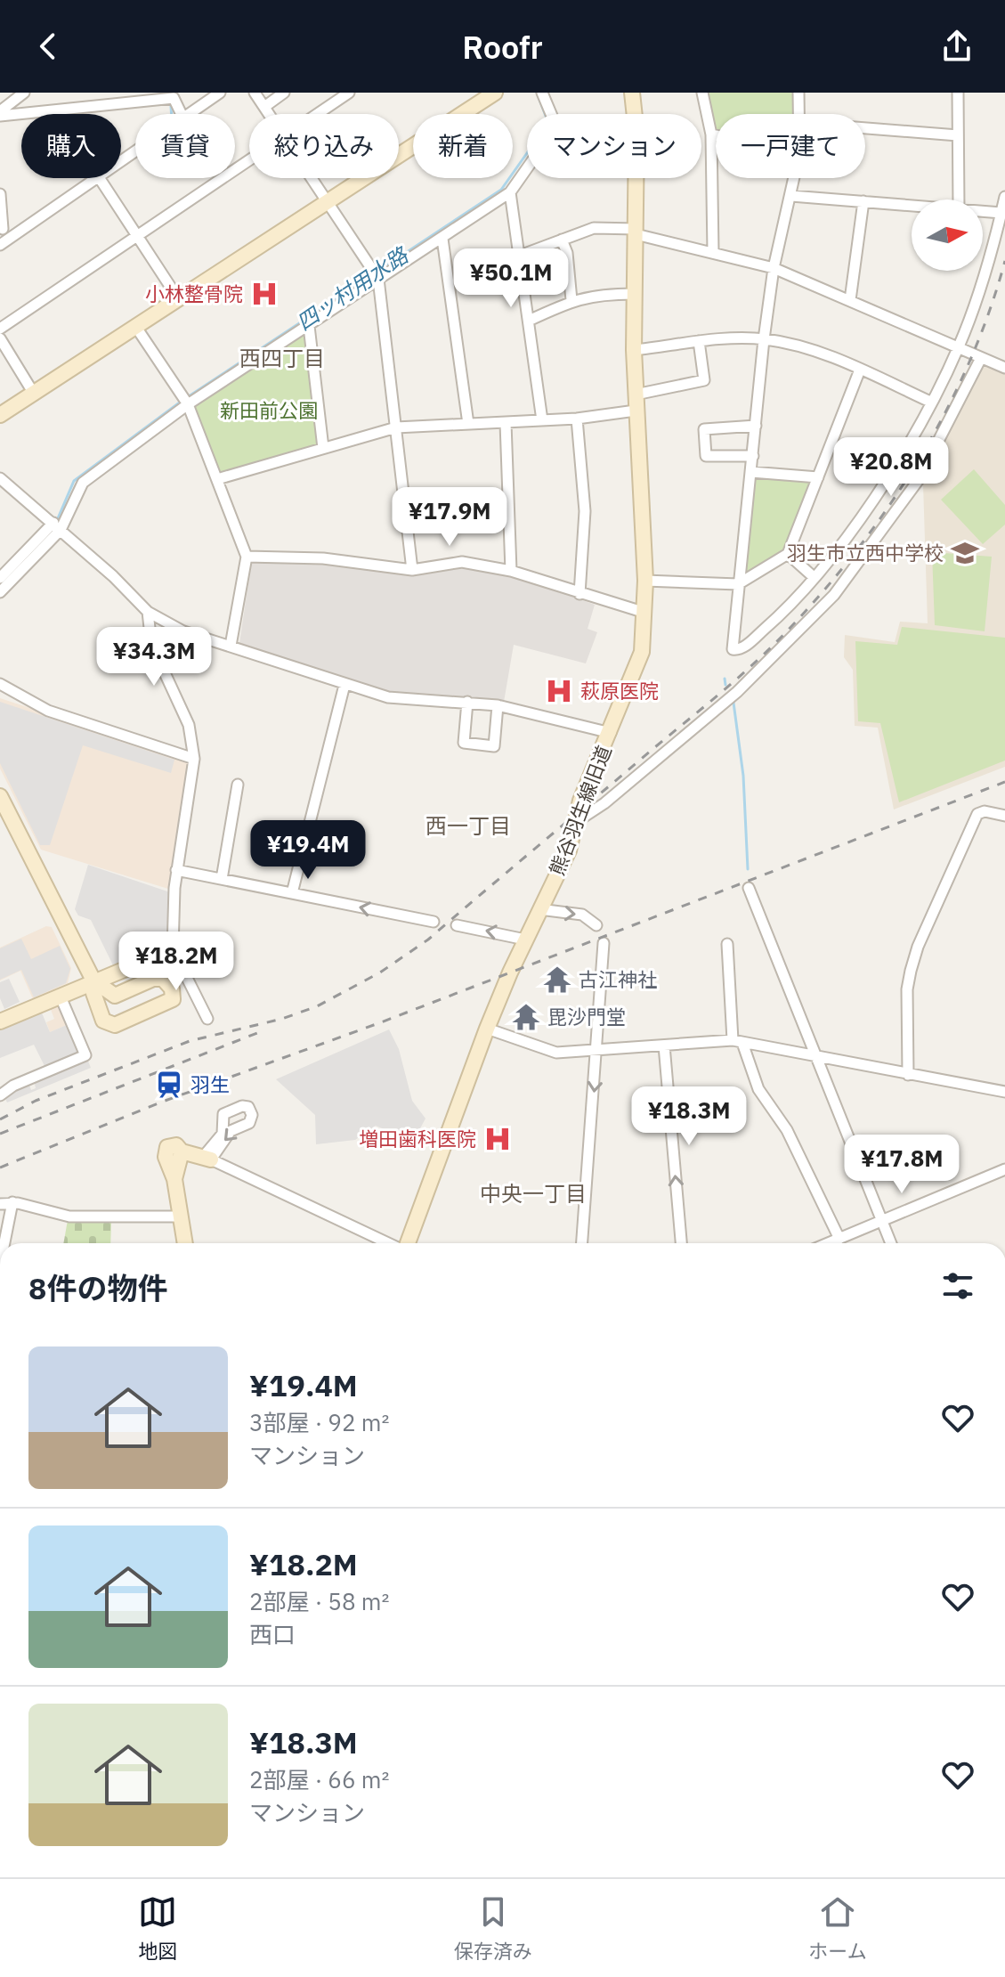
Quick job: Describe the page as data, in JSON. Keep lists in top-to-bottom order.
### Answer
{
  "streets": {
    "street": ["熊谷羽生線旧道"]
  },
  "districts": ["西四丁目", "西一丁目", "中央一丁目"],
  "water": ["四ッ村用水路"],
  "parks": ["新田前公園"],
  "places": {
    "hospital": ["小林整骨院", "萩原医院", "増田歯科医院"],
    "school or university": ["羽生市立西中学校"],
    "temple": ["古江神社", "毘沙門堂"],
    "station": ["羽生"]
  },
  "north": "right",
  "page": {
    "header": "Roofr",
    "chip": [
      "購入",
      "賃貸",
      "絞り込み",
      "新着",
      "マンション",
      "一戸建て"
    ],
    "price": [
      "¥50.1M",
      "¥20.8M",
      "¥17.9M",
      "¥34.3M",
      "¥19.4M",
      "¥18.2M",
      "¥18.3M",
      "¥17.8M"
    ],
    "heading": "8件の物件",
    "list": [
      {
        "name": "¥19.4M",
        "note": "3部屋 · 92 m² · マンション"
      },
      {
        "name": "¥18.2M",
        "note": "2部屋 · 58 m² · 西口"
      },
      {
        "name": "¥18.3M",
        "note": "2部屋 · 66 m² · マンション"
      }
    ],
    "tabs": ["地図", "保存済み", "ホーム"]
  }
}
